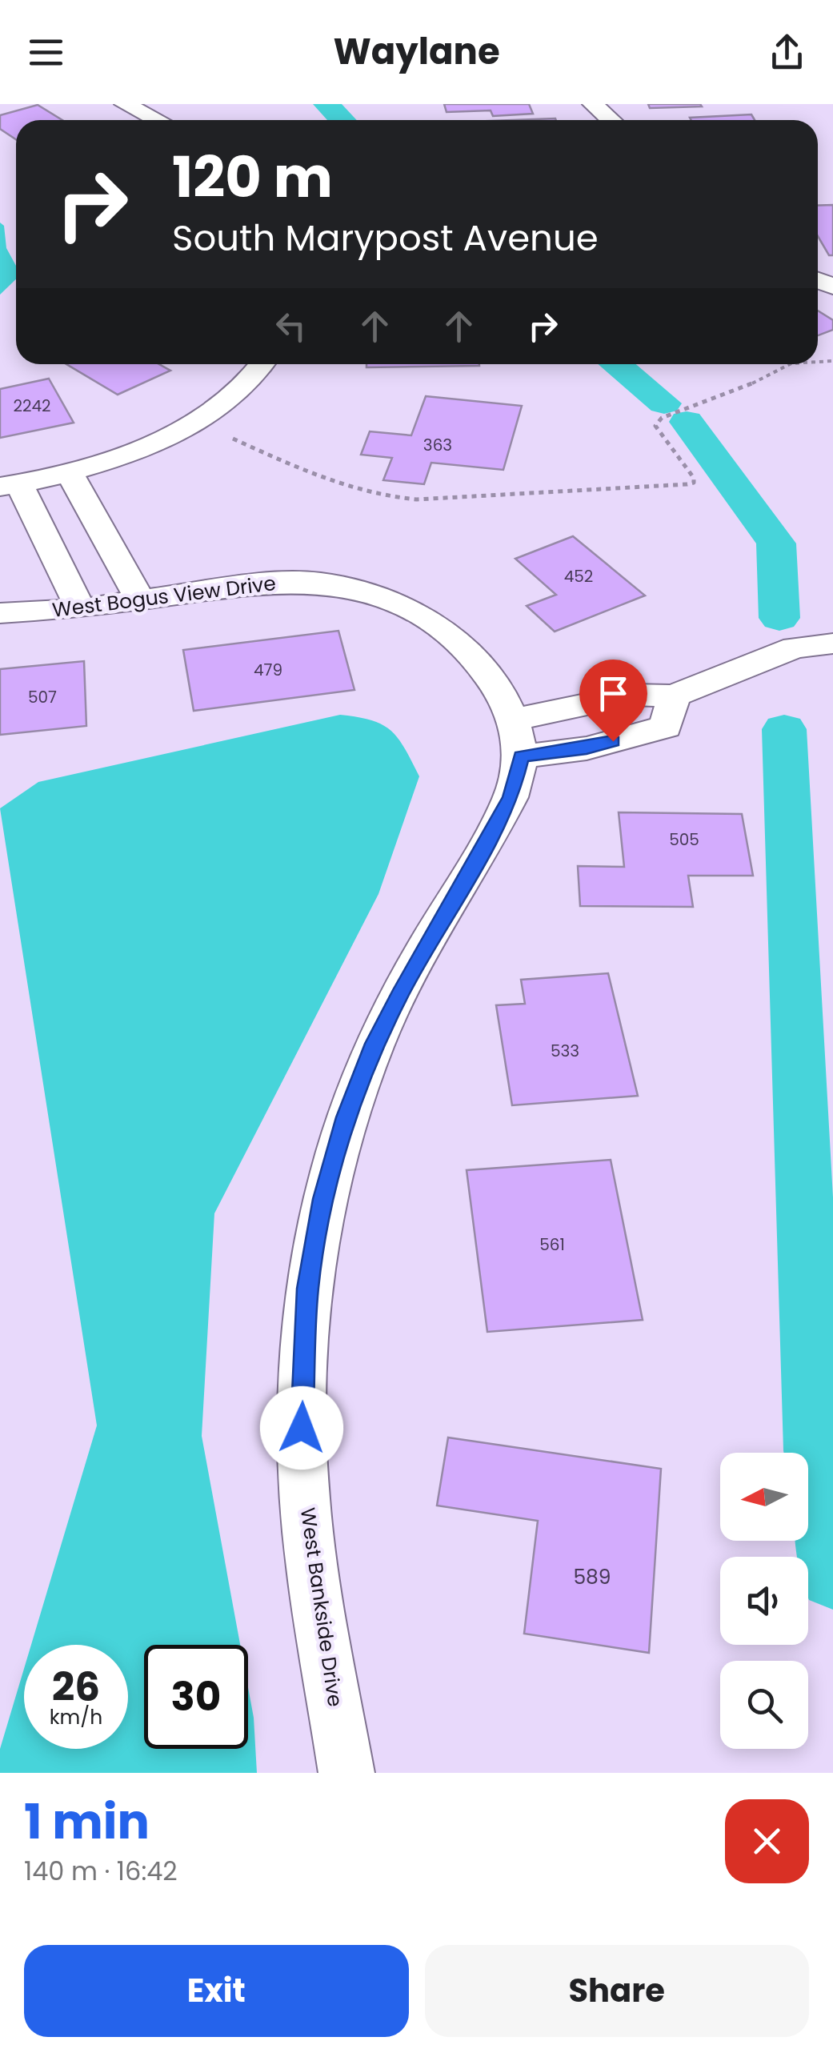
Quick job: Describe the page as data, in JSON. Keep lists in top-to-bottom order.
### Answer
{
  "streets": {
    "street": ["West Bogus View Drive", "West Bankside Drive"]
  },
  "crossings": [
    ["West Bogus View Drive", "West Bankside Drive"]
  ],
  "house_numbers": [
    "2242",
    "363",
    "452",
    "479",
    "507",
    "505",
    "533",
    "561",
    "589"
  ],
  "north": "left",
  "page": {
    "header": "Waylane",
    "turn": ["120 m", "South Marypost Avenue"],
    "speed": "26 km/h",
    "limit": "30",
    "heading": ["1 min", "140 m · 16:42"],
    "buttons": ["Exit", "Share"]
  }
}
